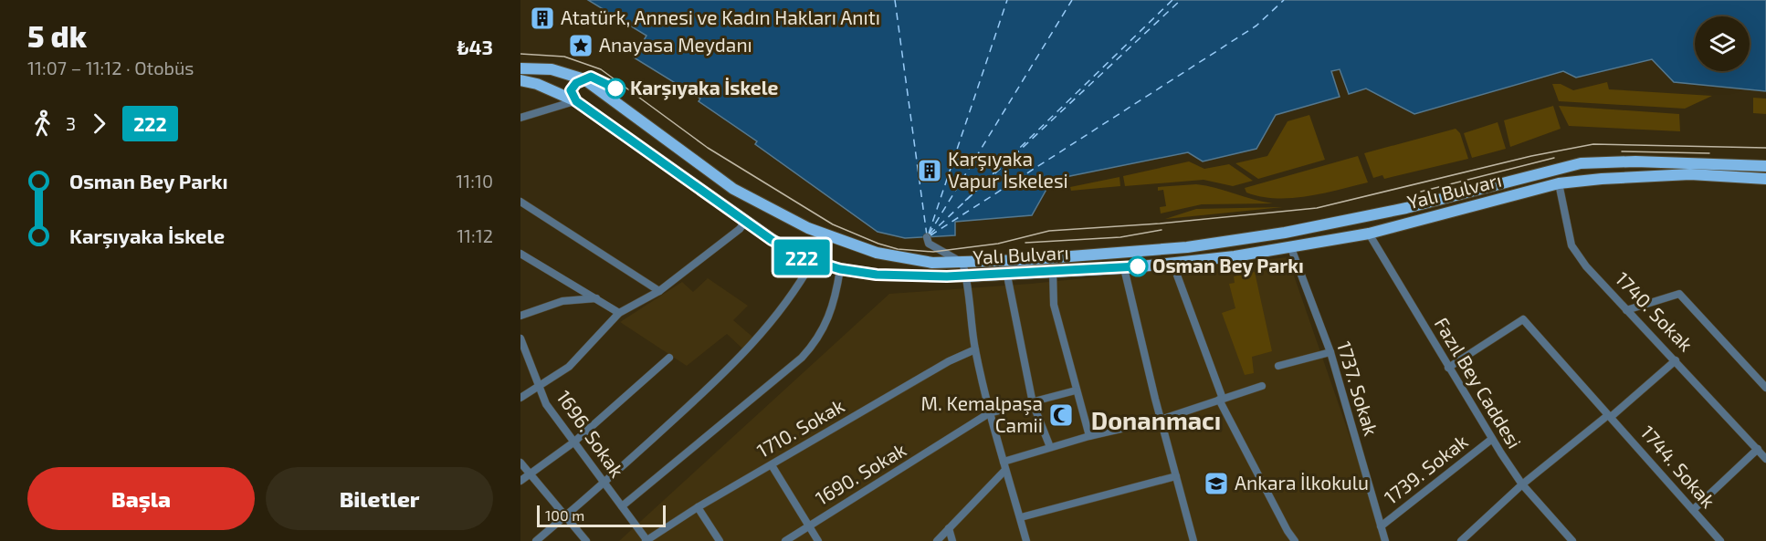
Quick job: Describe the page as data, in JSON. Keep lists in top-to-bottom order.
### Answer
{
  "streets": {
    "main road": ["Yalı Bulvarı", "1740. Sokak"],
    "street": [
      "Fazıl Bey Caddesi",
      "1737. Sokak",
      "1710. Sokak",
      "1696. Sokak",
      "1744. Sokak",
      "1739. Sokak",
      "1690. Sokak"
    ]
  },
  "crossings": [
    ["Yalı Bulvarı", "1740. Sokak"],
    ["Yalı Bulvarı", "Fazıl Bey Caddesi"],
    ["Yalı Bulvarı", "1737. Sokak"],
    ["Fazıl Bey Caddesi", "1739. Sokak"],
    ["1737. Sokak", "1739. Sokak"],
    ["1710. Sokak", "1696. Sokak"]
  ],
  "districts": ["Donanmacı"],
  "places": {
    "building": ["Atatürk, Annesi ve Kadın Hakları Anıtı", "Karşıyaka Vapur İskelesi"],
    "place": ["Anayasa Meydanı"],
    "other": ["Karşıyaka İskele", "Osman Bey Parkı"],
    "mosque": ["M. Kemalpaşa Camii"],
    "school or university": ["Ankara İlkokulu"]
  },
  "lines": ["bus line 222"],
  "scale_bar": "100 m",
  "page": {
    "heading": ["5 dk", "11:07 – 11:12 · Otobüs", "₺43"],
    "on_map": "222",
    "legs": ["3", "222"],
    "list": [
      {
        "name": "Osman Bey Parkı",
        "value": "11:10"
      },
      {
        "name": "Karşıyaka İskele",
        "value": "11:12"
      }
    ],
    "buttons": ["Başla", "Biletler"],
    "scale": "100 m"
  }
}
